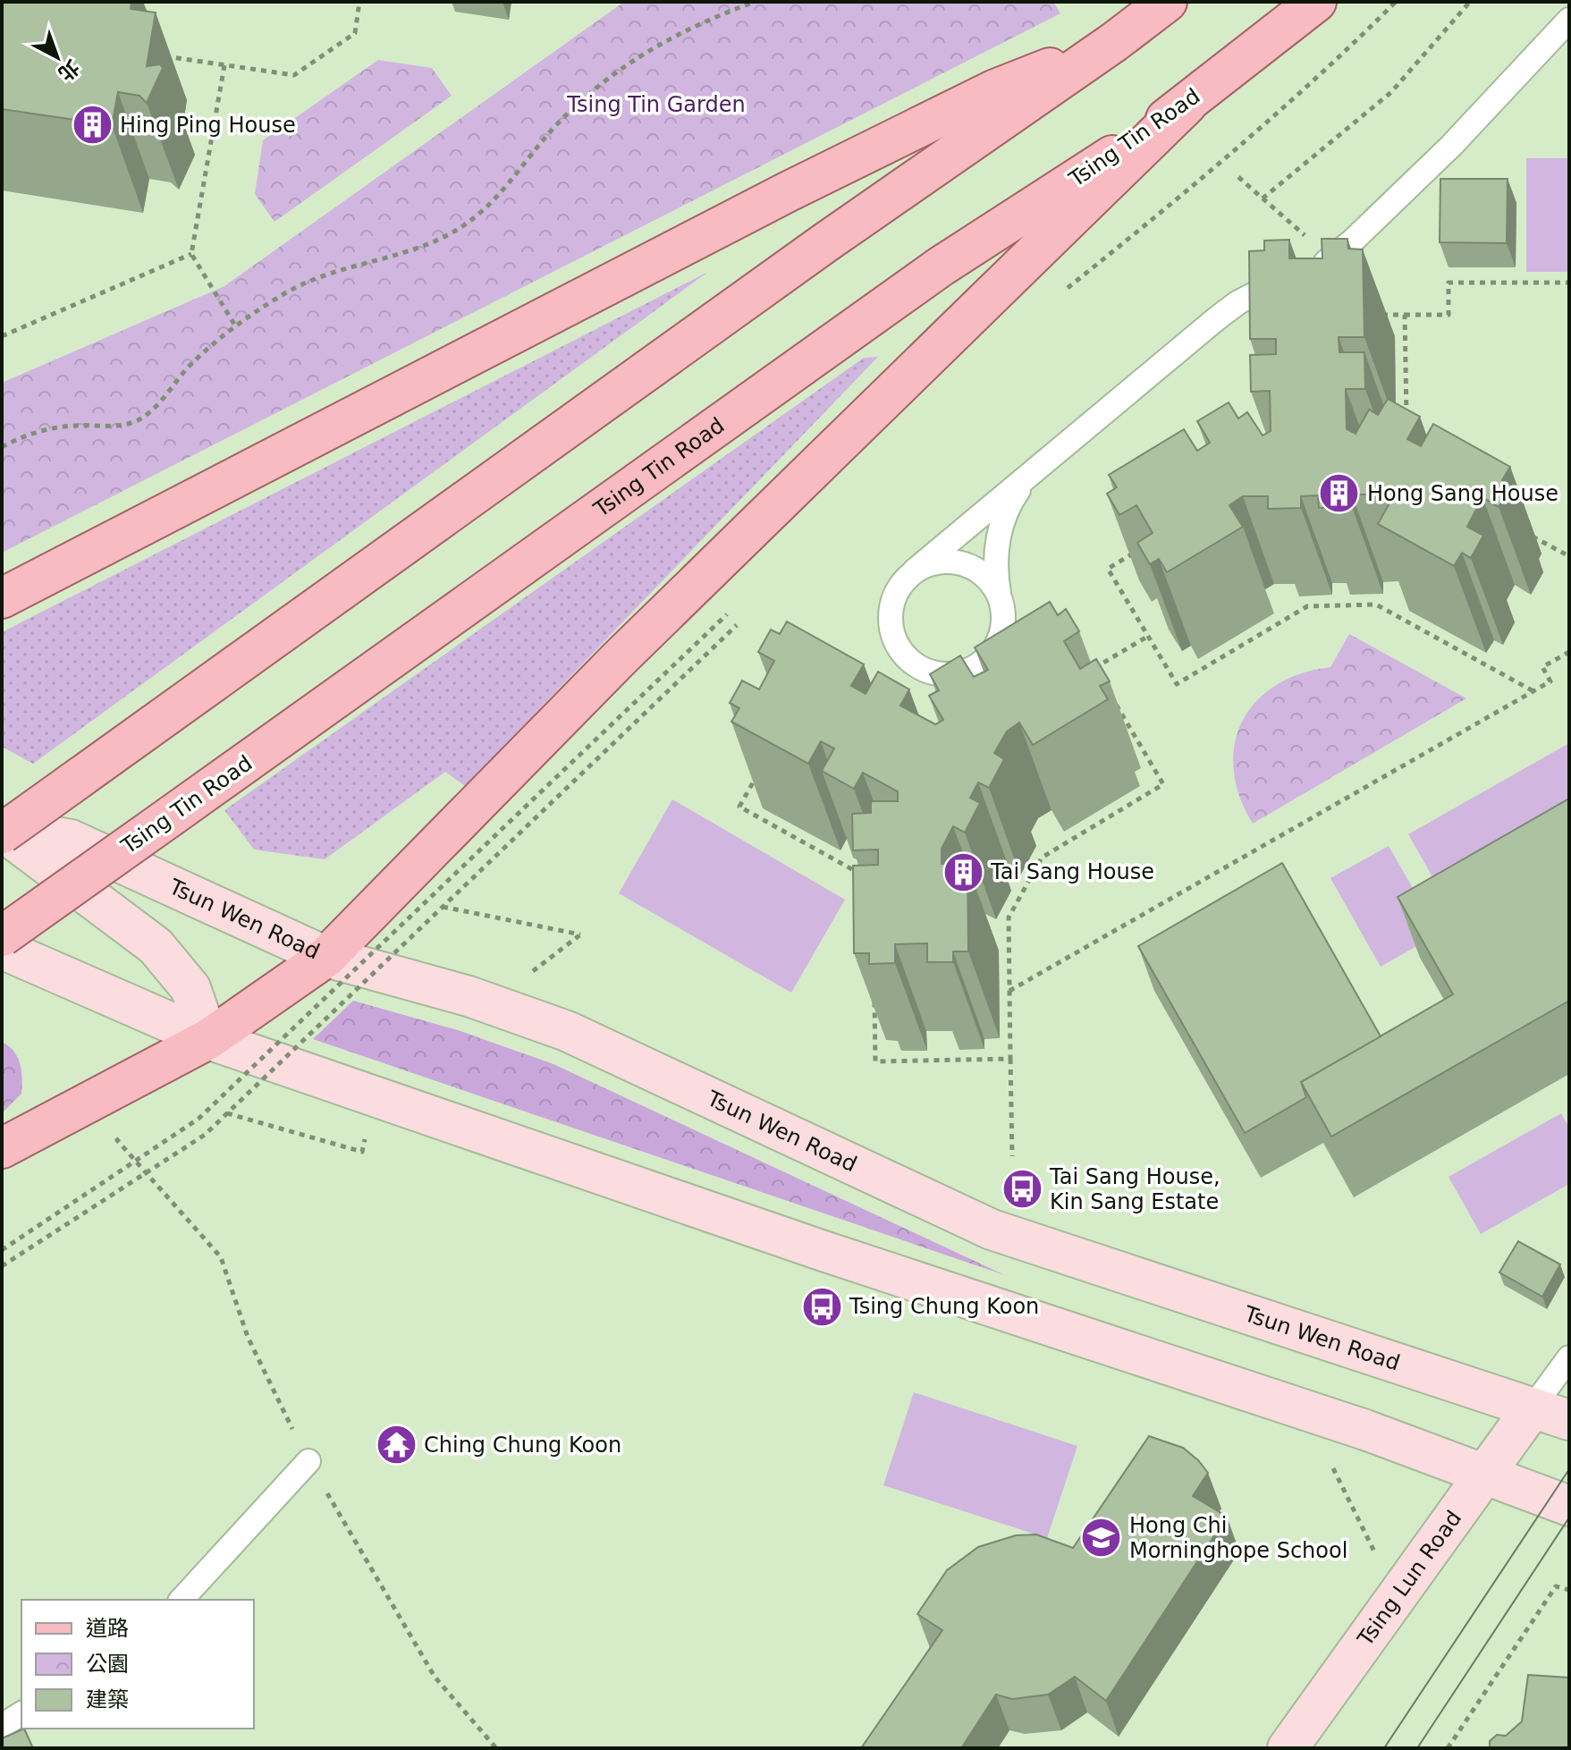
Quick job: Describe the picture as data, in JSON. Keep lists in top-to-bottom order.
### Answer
{
  "streets": {
    "main road": ["Tsing Tin Road", "Tsun Wen Road", "Tsing Lun Road"]
  },
  "crossings": [
    ["Tsun Wen Road", "Tsing Lun Road"]
  ],
  "parks": ["Tsing Tin Garden"],
  "places": {
    "building": ["Hing Ping House", "Hong Sang House", "Tai Sang House"],
    "bus stop": ["Tai Sang House, Kin Sang Estate", "Tsing Chung Koon"],
    "temple": ["Ching Chung Koon"],
    "school or university": ["Hong Chi Morninghope School"]
  },
  "legend": ["道路", "公園", "建築"],
  "north": "bottom right"
}
